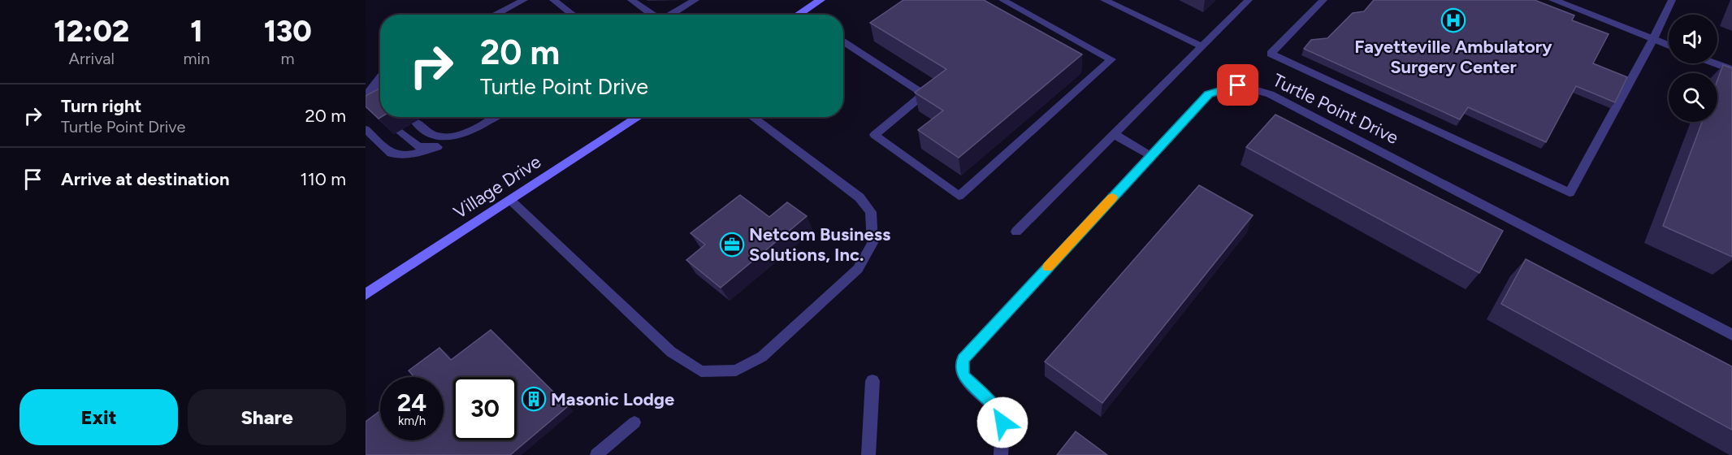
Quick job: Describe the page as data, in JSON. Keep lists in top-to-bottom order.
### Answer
{
  "streets": {
    "main road": ["Village Drive"],
    "street": ["Turtle Point Drive"]
  },
  "places": {
    "hospital": ["Fayetteville Ambulatory Surgery Center"],
    "office": ["Netcom Business Solutions, Inc."],
    "building": ["Masonic Lodge"]
  },
  "page": {
    "eta": [
      "12:02",
      "Arrival",
      "1",
      "min",
      "130",
      "m"
    ],
    "turn": ["20 m", "Turtle Point Drive"],
    "list": [
      {
        "name": "Turn right",
        "note": "Turtle Point Drive",
        "value": "20 m"
      },
      {
        "name": "Arrive at destination",
        "value": "110 m"
      }
    ],
    "speed": "24 km/h",
    "limit": "30",
    "buttons": ["Exit", "Share"]
  }
}
